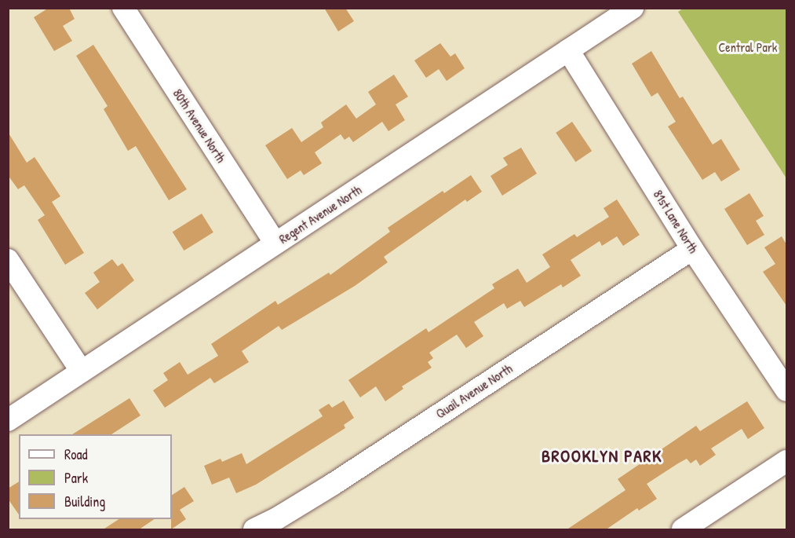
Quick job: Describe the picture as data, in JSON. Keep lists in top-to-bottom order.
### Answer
{
  "streets": {
    "street": [
      "80th Avenue North",
      "Regent Avenue North",
      "81st Lane North",
      "Quail Avenue North"
    ]
  },
  "crossings": [
    ["80th Avenue North", "Regent Avenue North"],
    ["Regent Avenue North", "81st Lane North"],
    ["81st Lane North", "Quail Avenue North"]
  ],
  "districts": ["BROOKLYN PARK"],
  "parks": ["Central Park"],
  "legend": ["Road", "Park", "Building"]
}
